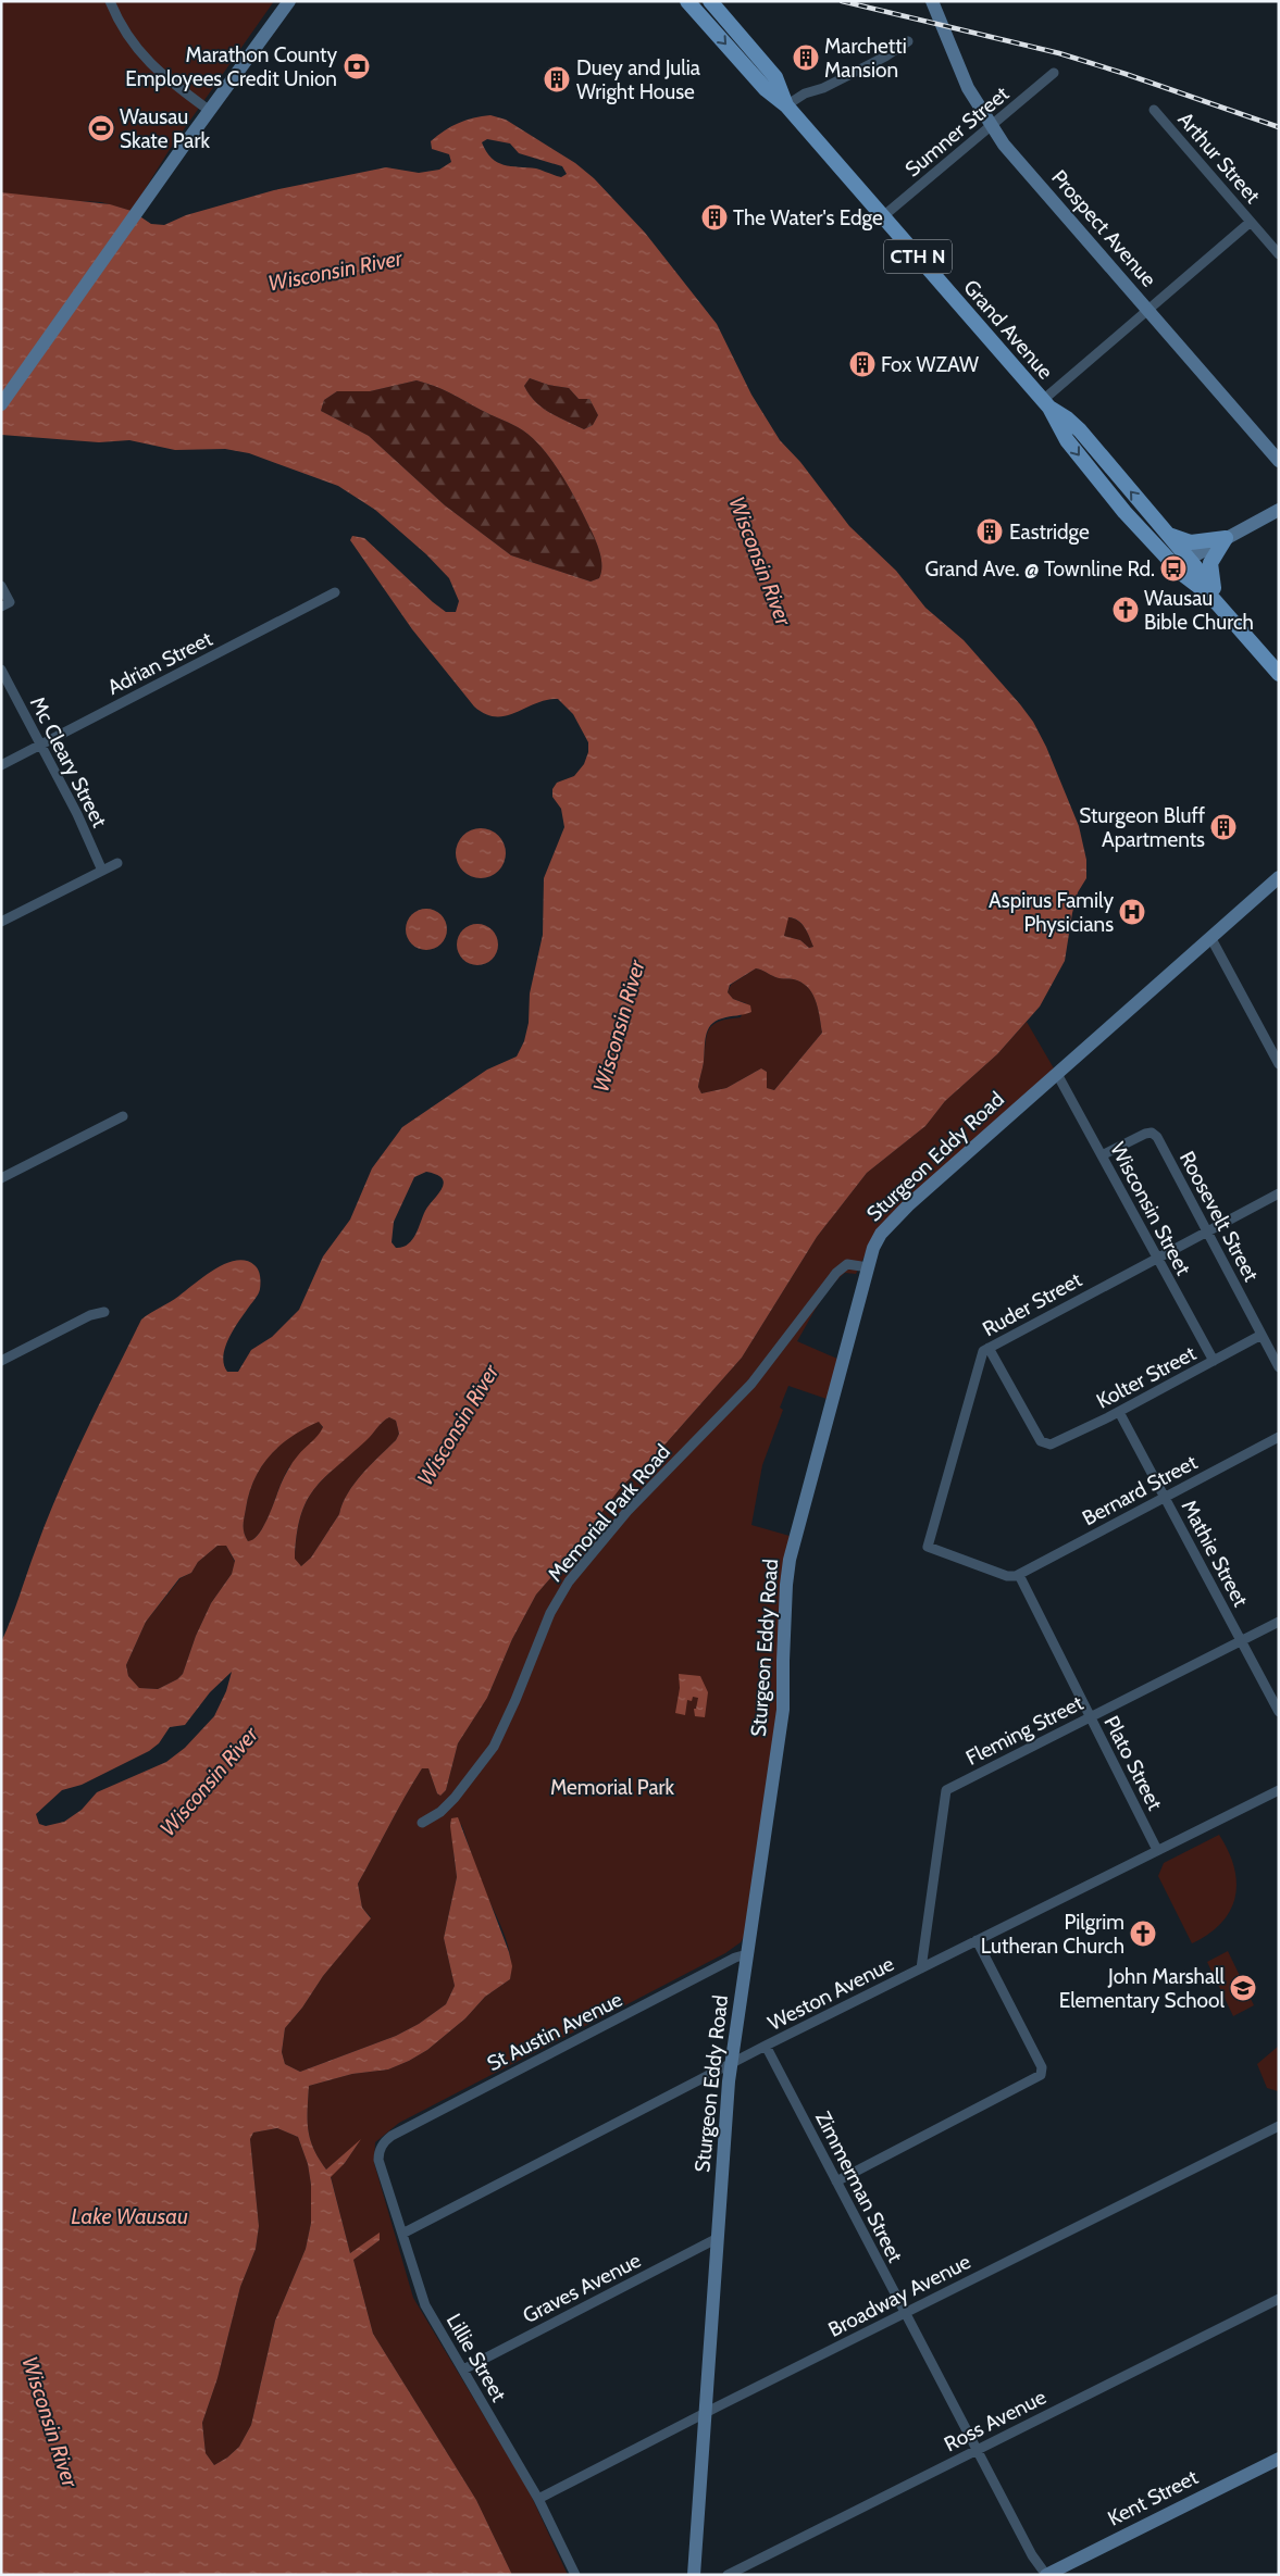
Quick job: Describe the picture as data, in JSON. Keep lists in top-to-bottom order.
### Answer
{
  "streets": {
    "main road": ["CTH N", "Grand Avenue"],
    "street": [
      "Sumner Street",
      "Arthur Street",
      "Prospect Avenue",
      "Adrian Street",
      "Mc Cleary Street",
      "Sturgeon Eddy Road",
      "Wisconsin Street",
      "Roosevelt Street",
      "Ruder Street",
      "Kolter Street",
      "Bernard Street",
      "Memorial Park Road",
      "Mathie Street",
      "Fleming Street",
      "Plato Street",
      "Weston Avenue",
      "St Austin Avenue",
      "Zimmerman Street",
      "Graves Avenue",
      "Broadway Avenue",
      "Lillie Street",
      "Ross Avenue",
      "Kent Street"
    ]
  },
  "crossings": [
    ["Sumner Street", "Prospect Avenue"],
    ["Sumner Street", "Grand Avenue"],
    ["Adrian Street", "Mc Cleary Street"],
    ["Sturgeon Eddy Road", "Wisconsin Street"],
    ["Sturgeon Eddy Road", "Memorial Park Road"],
    ["Sturgeon Eddy Road", "Weston Avenue"],
    ["Sturgeon Eddy Road", "St Austin Avenue"],
    ["Sturgeon Eddy Road", "Graves Avenue"],
    ["Sturgeon Eddy Road", "Broadway Avenue"],
    ["Wisconsin Street", "Roosevelt Street"],
    ["Wisconsin Street", "Ruder Street"],
    ["Wisconsin Street", "Kolter Street"],
    ["Roosevelt Street", "Ruder Street"],
    ["Roosevelt Street", "Kolter Street"],
    ["Ruder Street", "Kolter Street"],
    ["Ruder Street", "Bernard Street"],
    ["Ruder Street", "Plato Street"],
    ["Kolter Street", "Mathie Street"],
    ["Bernard Street", "Mathie Street"],
    ["Bernard Street", "Plato Street"],
    ["Mathie Street", "Fleming Street"],
    ["Fleming Street", "Plato Street"],
    ["Fleming Street", "Weston Avenue"],
    ["Plato Street", "Weston Avenue"],
    ["Weston Avenue", "Zimmerman Street"],
    ["Weston Avenue", "Lillie Street"],
    ["St Austin Avenue", "Lillie Street"],
    ["Zimmerman Street", "Broadway Avenue"],
    ["Zimmerman Street", "Ross Avenue"],
    ["Zimmerman Street", "Kent Street"],
    ["Graves Avenue", "Lillie Street"],
    ["Broadway Avenue", "Lillie Street"]
  ],
  "water": ["Wisconsin River", "Lake Wausau"],
  "parks": ["Memorial Park"],
  "places": {
    "building": [
      "Marchetti Mansion",
      "Duey and Julia Wright House",
      "The Water's Edge",
      "Fox WZAW",
      "Eastridge",
      "Sturgeon Bluff Apartments"
    ],
    "bank": ["Marathon County Employees Credit Union"],
    "sports": ["Wausau Skate Park"],
    "bus stop": ["Grand Ave. @ Townline Rd."],
    "church": ["Wausau Bible Church", "Pilgrim Lutheran Church"],
    "hospital": ["Aspirus Family Physicians"],
    "school or university": ["John Marshall Elementary School"]
  }
}
